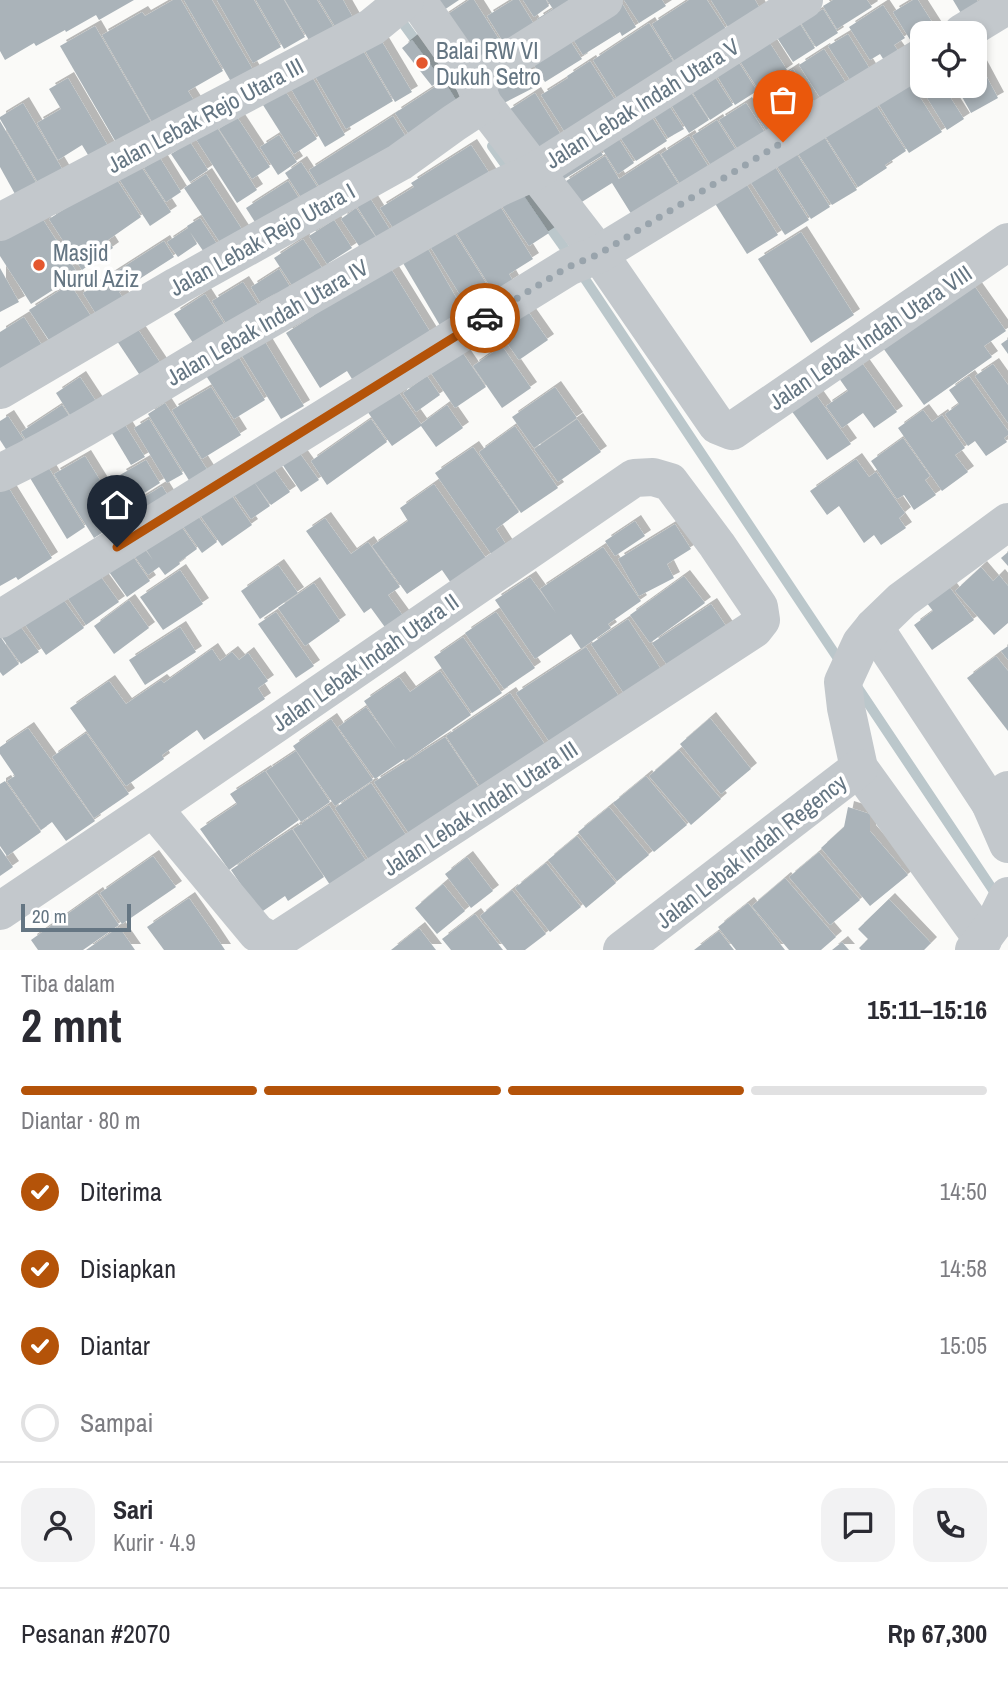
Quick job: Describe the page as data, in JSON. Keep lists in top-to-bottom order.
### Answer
{
  "streets": {
    "street": [
      "Jalan Lebak Indah Utara V",
      "Jalan Lebak Rejo Utara III",
      "Jalan Lebak Rejo Utara I",
      "Jalan Lebak Indah Utara IV",
      "Jalan Lebak Indah Utara VIII",
      "Jalan Lebak Indah Utara II",
      "Jalan Lebak Indah Utara III",
      "Jalan Lebak Indah Regency"
    ]
  },
  "crossings": [
    ["Jalan Lebak Indah Utara V", "Jalan Lebak Indah Utara IV"],
    ["Jalan Lebak Indah Utara V", "Jalan Lebak Indah Utara VIII"],
    ["Jalan Lebak Indah Utara II", "Jalan Lebak Indah Utara III"]
  ],
  "places": ["Balai RW VI Dukuh Setro", "Masjid Nurul Aziz"],
  "scale_bar": "20 m",
  "page": {
    "scale": "20 m",
    "heading": ["2 mnt", "Tiba dalam", "15:11–15:16"],
    "panel": [
      "Sari",
      "Kurir · 4.9",
      "Pesanan #2070",
      "Rp 67,300"
    ],
    "bar": "Diantar · 80 m",
    "list": [
      ["Diterima", "14:50"],
      ["Disiapkan", "14:58"],
      ["Diantar", "15:05"],
      "Sampai"
    ]
  }
}
